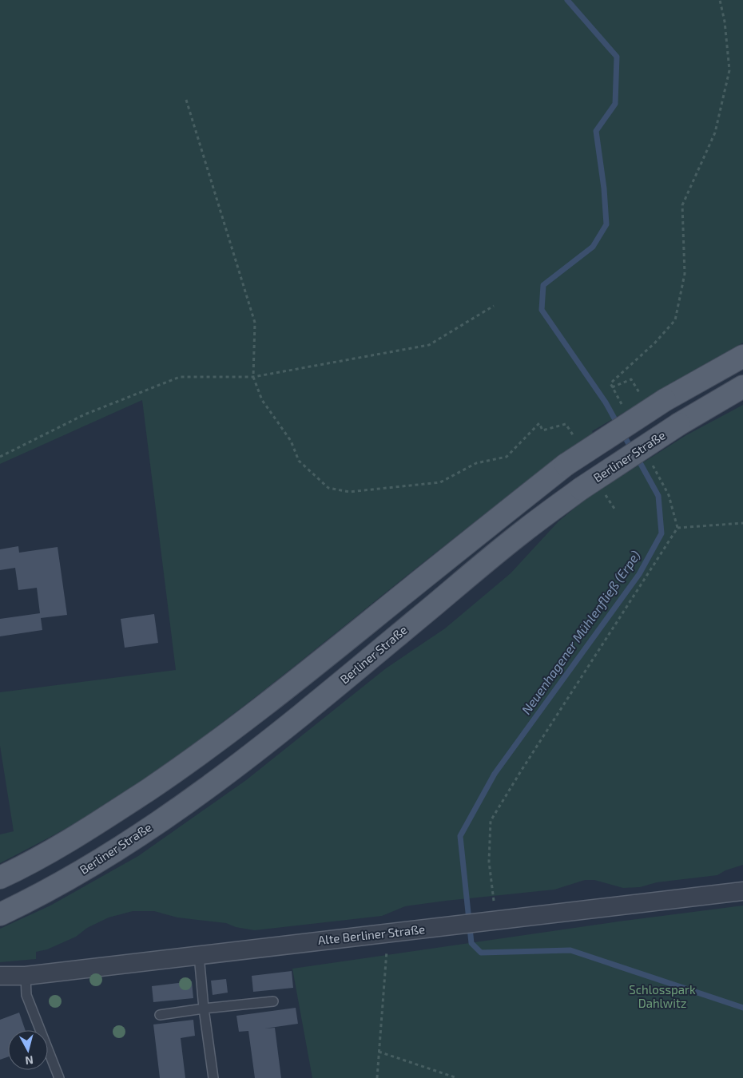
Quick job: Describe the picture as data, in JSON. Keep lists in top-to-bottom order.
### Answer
{
  "streets": {
    "main road": ["Berliner Straße"],
    "street": ["Alte Berliner Straße"]
  },
  "water": ["Neuenhagener Mühlenfließ (Erpe)"],
  "parks": ["Schlosspark Dahlwitz"],
  "north": "bottom"
}
